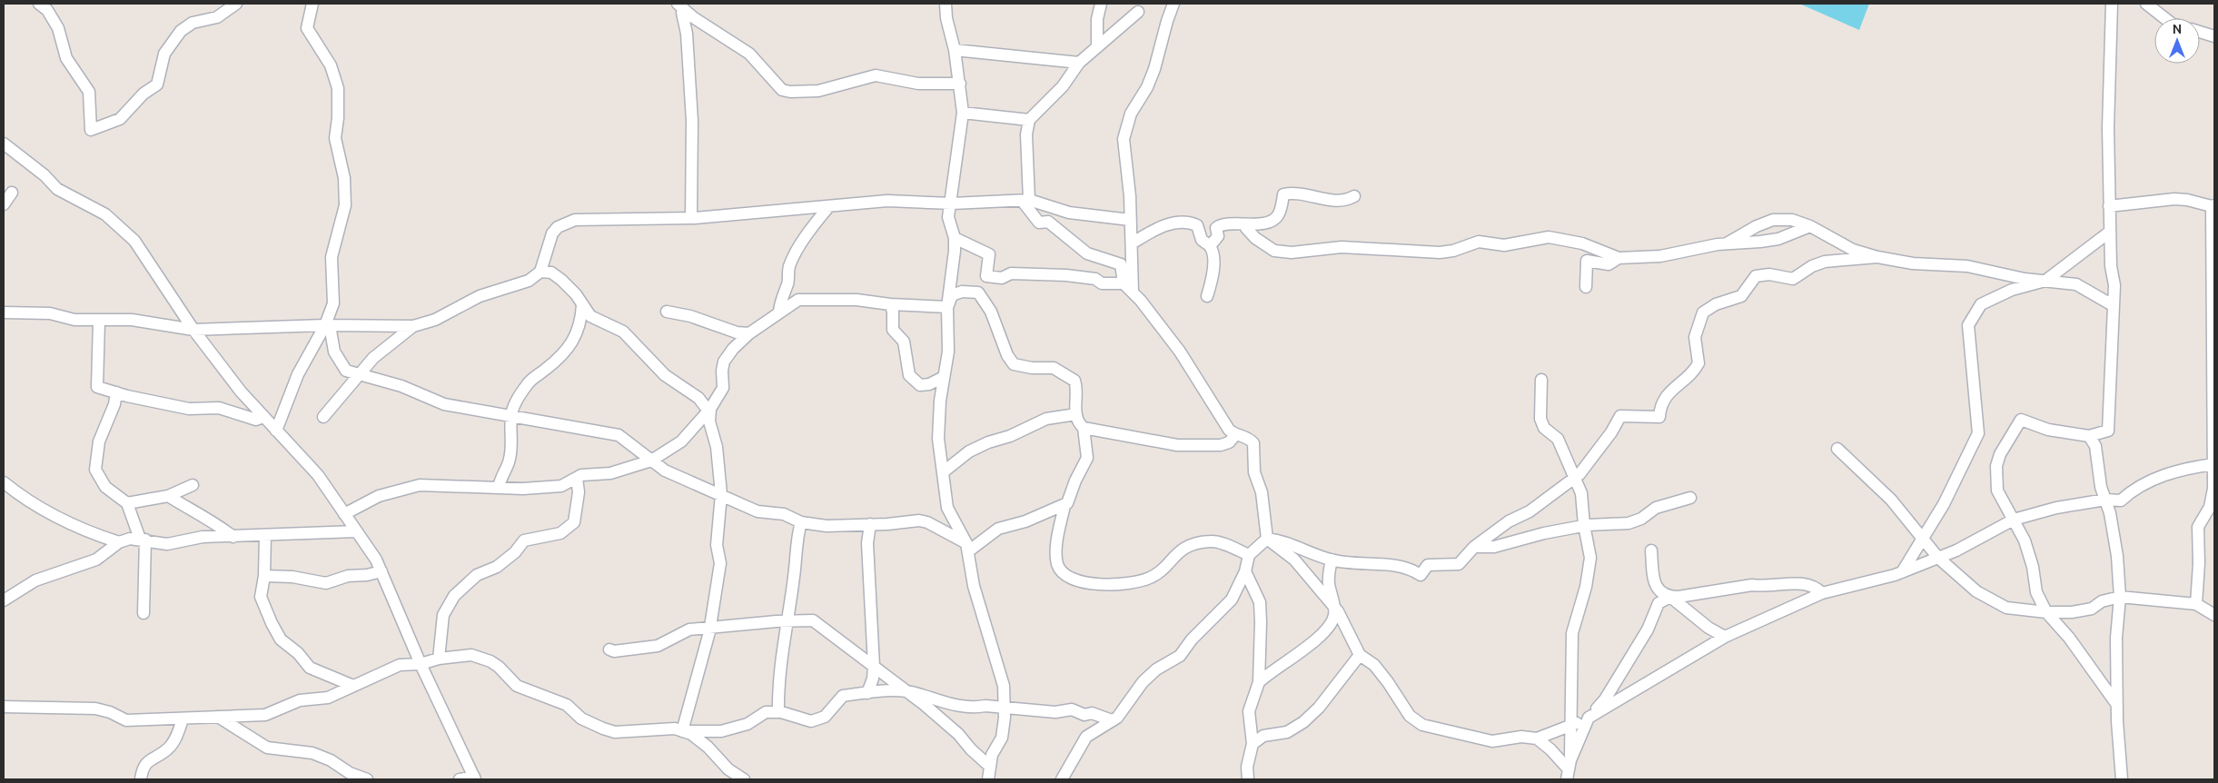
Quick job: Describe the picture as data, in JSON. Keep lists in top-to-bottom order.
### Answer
{
  "north": "top"
}
